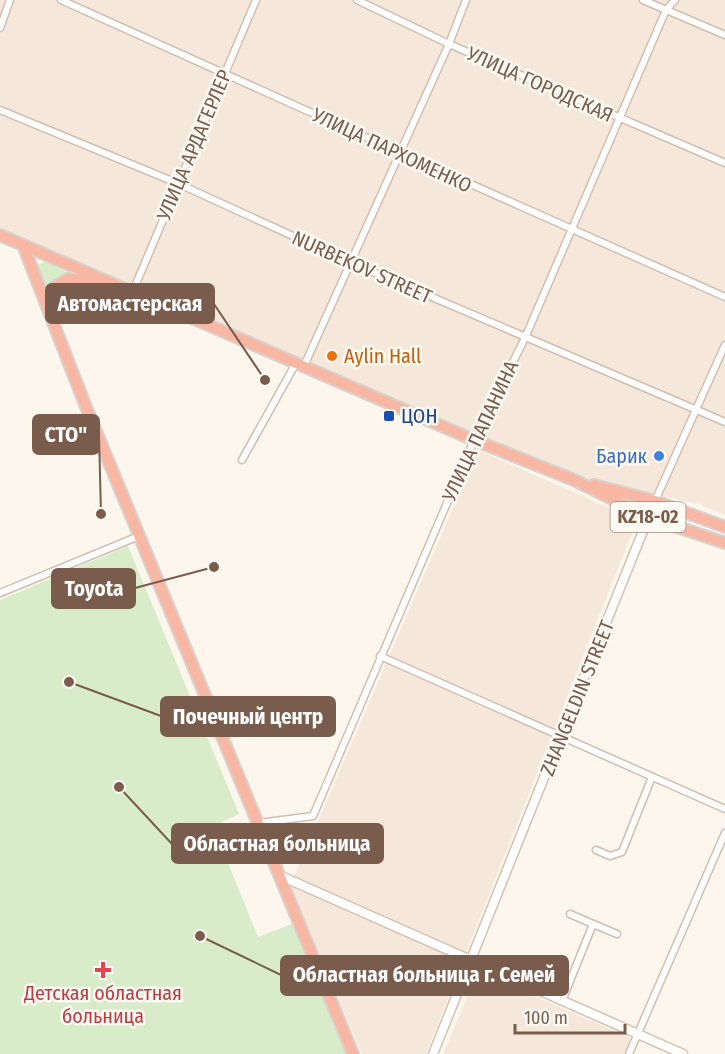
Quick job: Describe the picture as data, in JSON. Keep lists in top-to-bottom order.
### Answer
{
  "streets": {
    "highway": ["KZ18-02"],
    "street": [
      "УЛИЦА ГОРОДСКАЯ",
      "УЛИЦА АРДАГЕРЛЕР",
      "УЛИЦА ПАРХОМЕНКО",
      "NURBEKOV STREET",
      "УЛИЦА ПАПАНИНА",
      "ZHANGELDIN STREET"
    ]
  },
  "crossings": [
    ["УЛИЦА ГОРОДСКАЯ", "УЛИЦА ПАПАНИНА"],
    ["УЛИЦА АРДАГЕРЛЕР", "УЛИЦА ПАРХОМЕНКО"],
    ["УЛИЦА АРДАГЕРЛЕР", "NURBEKOV STREET"],
    ["УЛИЦА АРДАГЕРЛЕР", "KZ18-02"],
    ["УЛИЦА ПАРХОМЕНКО", "УЛИЦА ПАПАНИНА"],
    ["NURBEKOV STREET", "УЛИЦА ПАПАНИНА"],
    ["NURBEKOV STREET", "ZHANGELDIN STREET"],
    ["УЛИЦА ПАПАНИНА", "KZ18-02"],
    ["KZ18-02", "ZHANGELDIN STREET"]
  ],
  "places": {
    "other": [
      "Aylin Hall",
      "Автомастерская",
      "Барик",
      "СТО\"",
      "Toyota",
      "Почечный центр",
      "Областная больница",
      "Областная больница г. Семей"
    ],
    "transit": ["ЦОН"],
    "health": ["Детская областная больница"]
  },
  "scale_bar": "100 m"
}
